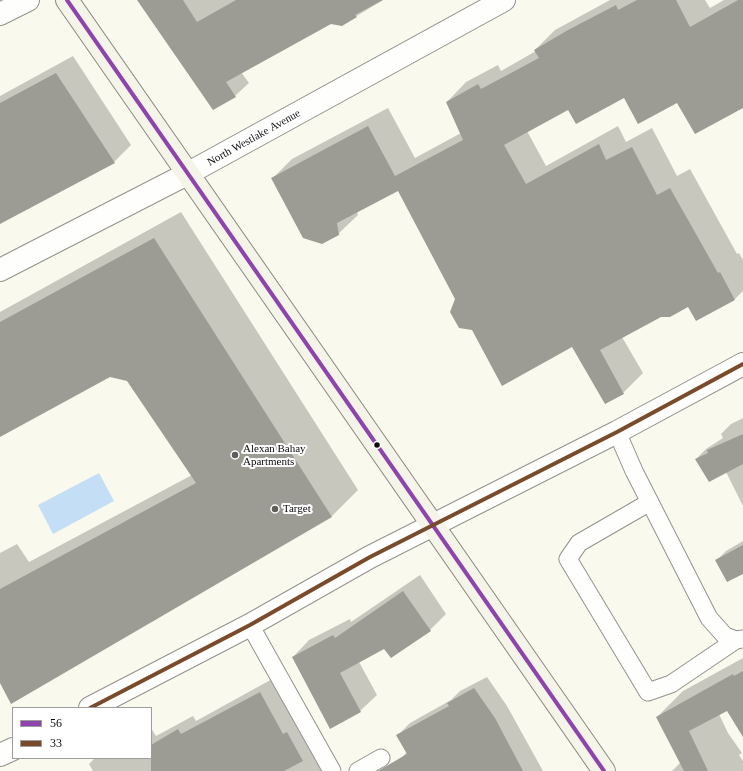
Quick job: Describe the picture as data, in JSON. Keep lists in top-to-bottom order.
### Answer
{
  "streets": {
    "street": ["North Westlake Avenue"]
  },
  "places": ["Alexan Bahay Apartments", "Target"],
  "lines": ["transit line 56", "transit line 33"],
  "legend": ["56", "33"]
}
